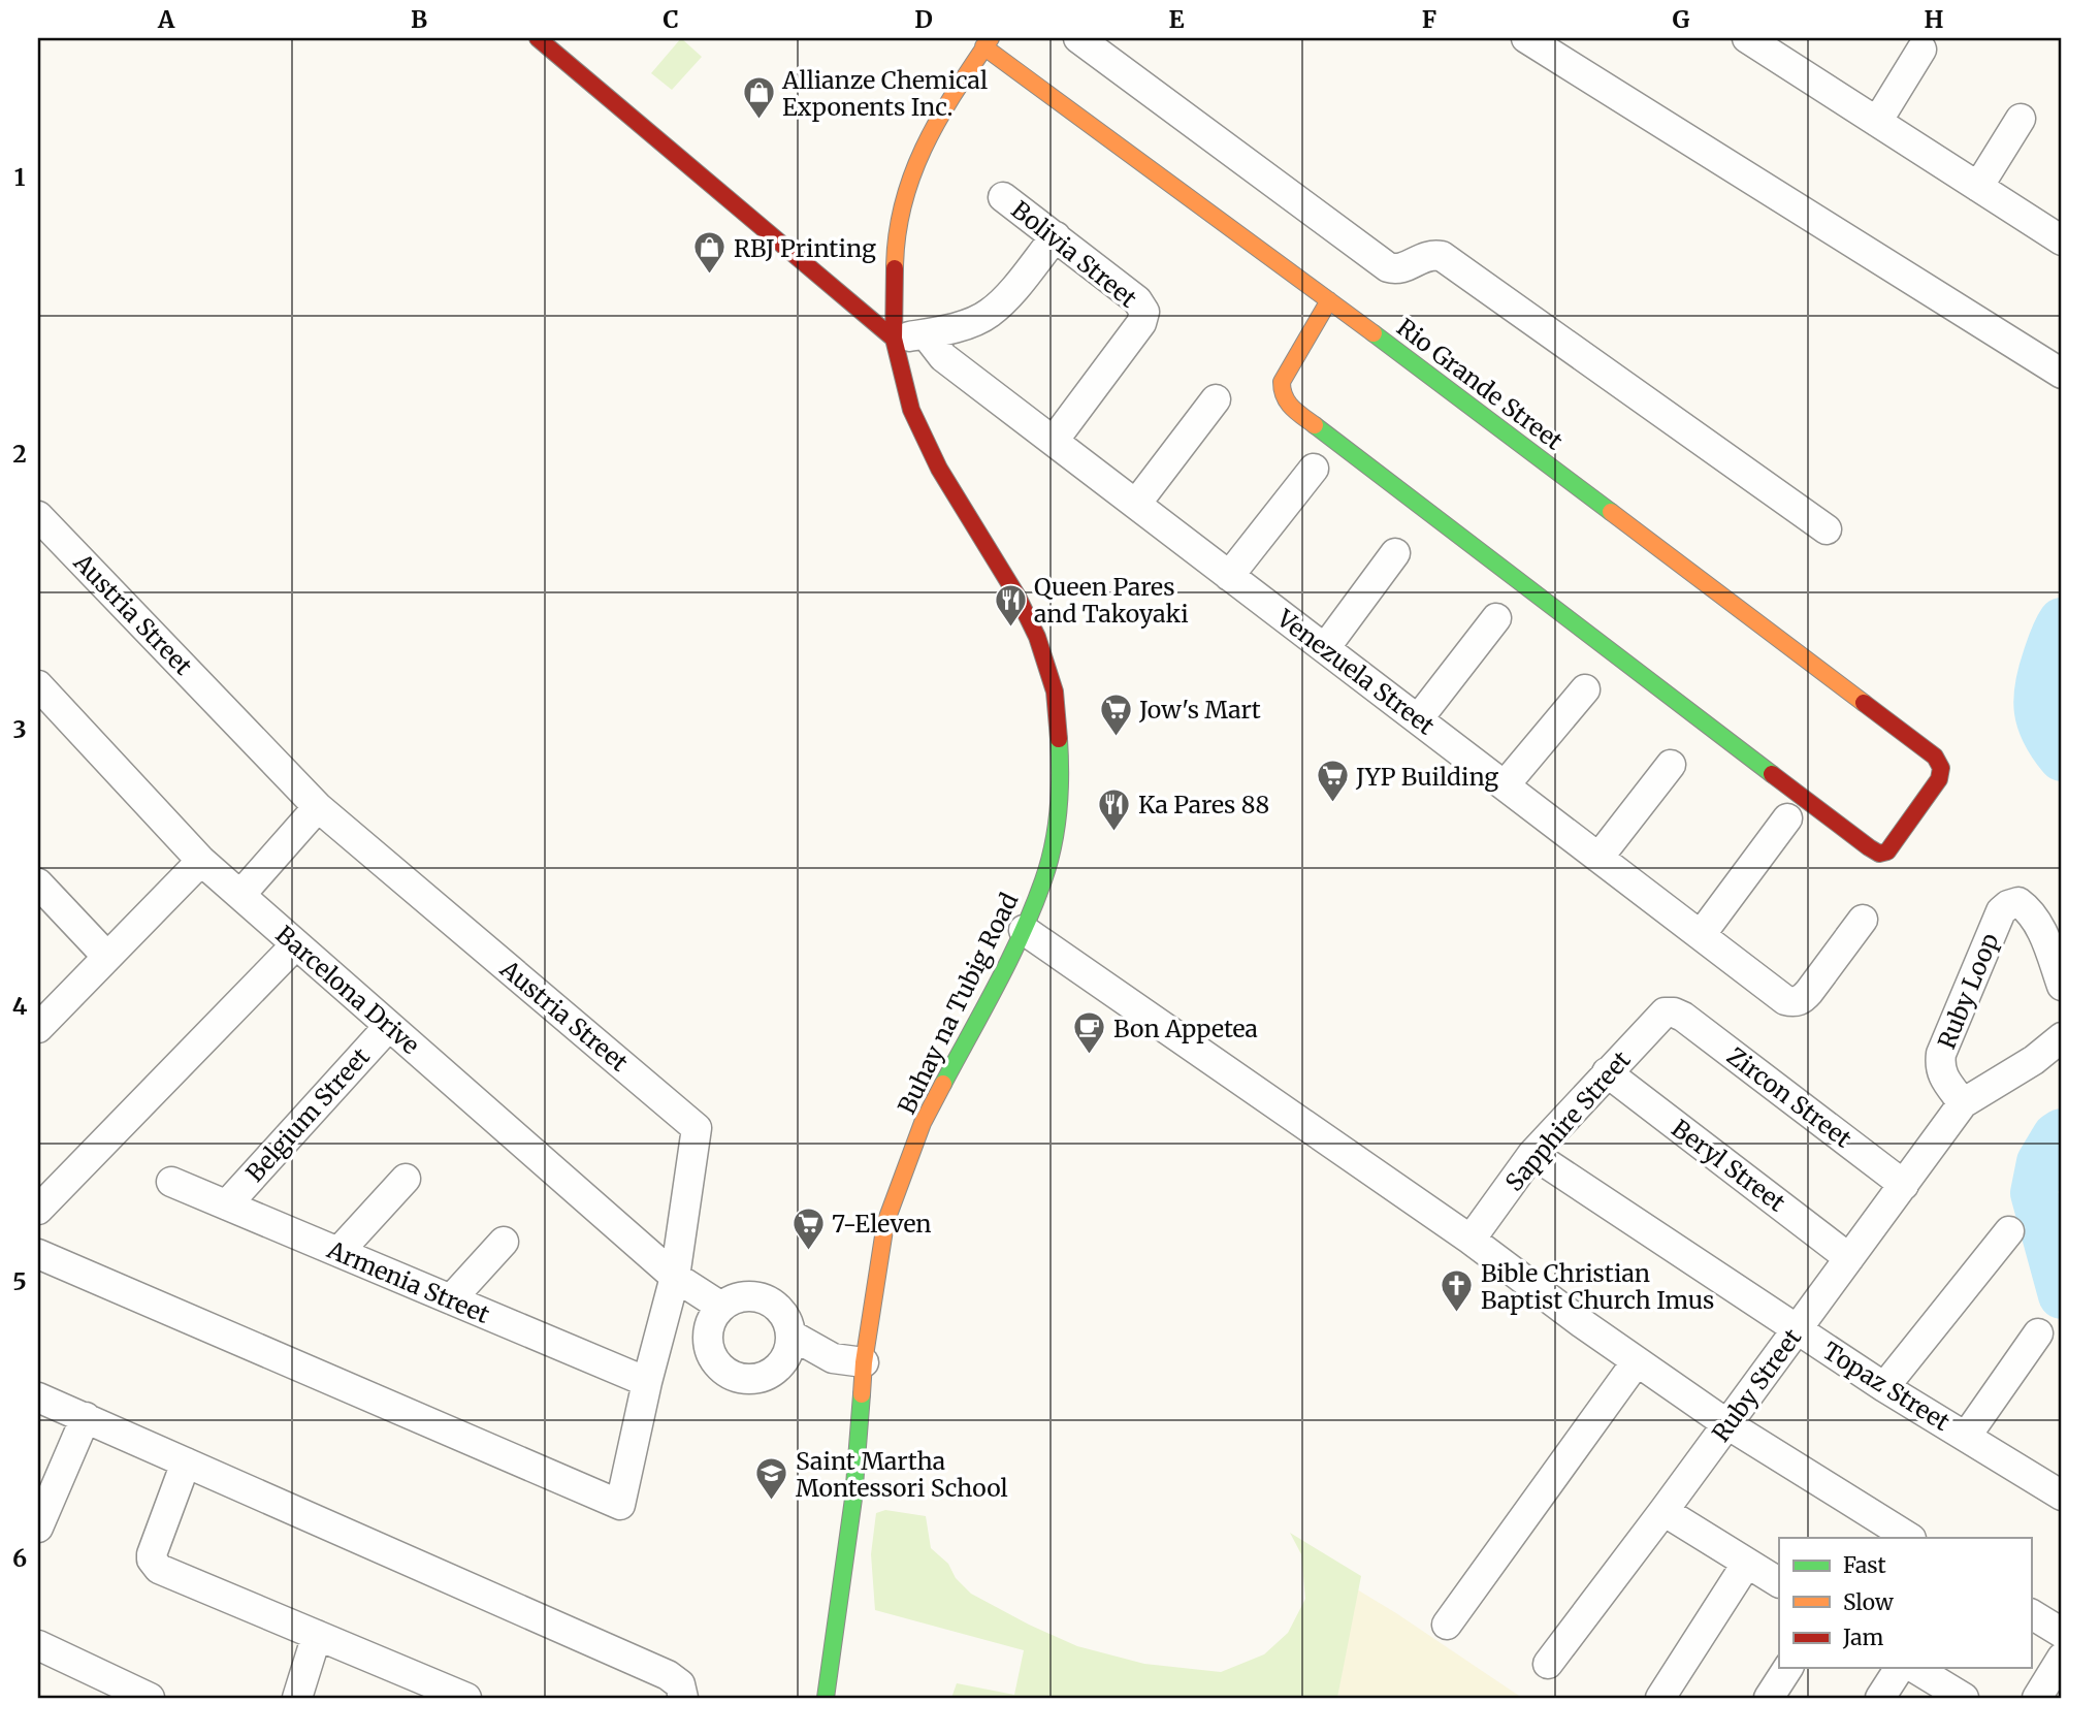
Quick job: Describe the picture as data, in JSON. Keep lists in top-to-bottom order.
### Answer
{
  "streets": {
    "street": [
      "Bolivia Street",
      "Rio Grande Street",
      "Austria Street",
      "Venezuela Street",
      "Barcelona Drive",
      "Ruby Loop",
      "Buhay na Tubig Road",
      "Zircon Street",
      "Belgium Street",
      "Sapphire Street",
      "Beryl Street",
      "Armenia Street",
      "Ruby Street",
      "Topaz Street"
    ]
  },
  "crossings": [
    ["Bolivia Street", "Venezuela Street"],
    ["Rio Grande Street", "Buhay na Tubig Road"],
    ["Austria Street", "Barcelona Drive"],
    ["Barcelona Drive", "Belgium Street"],
    ["Ruby Loop", "Ruby Street"],
    ["Zircon Street", "Sapphire Street"],
    ["Zircon Street", "Ruby Street"],
    ["Belgium Street", "Armenia Street"],
    ["Sapphire Street", "Beryl Street"],
    ["Sapphire Street", "Topaz Street"],
    ["Beryl Street", "Ruby Street"],
    ["Ruby Street", "Topaz Street"]
  ],
  "places": {
    "shop": ["Allianze Chemical Exponents Inc.", "RBJ Printing"],
    "restaurant": ["Queen Pares and Takoyaki", "Ka Pares 88"],
    "supermarket": ["Jow's Mart", "JYP Building", "7-Eleven"],
    "cafe": ["Bon Appetea"],
    "church": ["Bible Christian Baptist Church Imus"],
    "school or university": ["Saint Martha Montessori School"]
  },
  "legend": ["Fast", "Slow", "Jam"],
  "grid": {
    "columns": [
      "A",
      "B",
      "C",
      "D",
      "E",
      "F",
      "G",
      "H"
    ],
    "rows": [
      "1",
      "2",
      "3",
      "4",
      "5",
      "6"
    ]
  }
}
